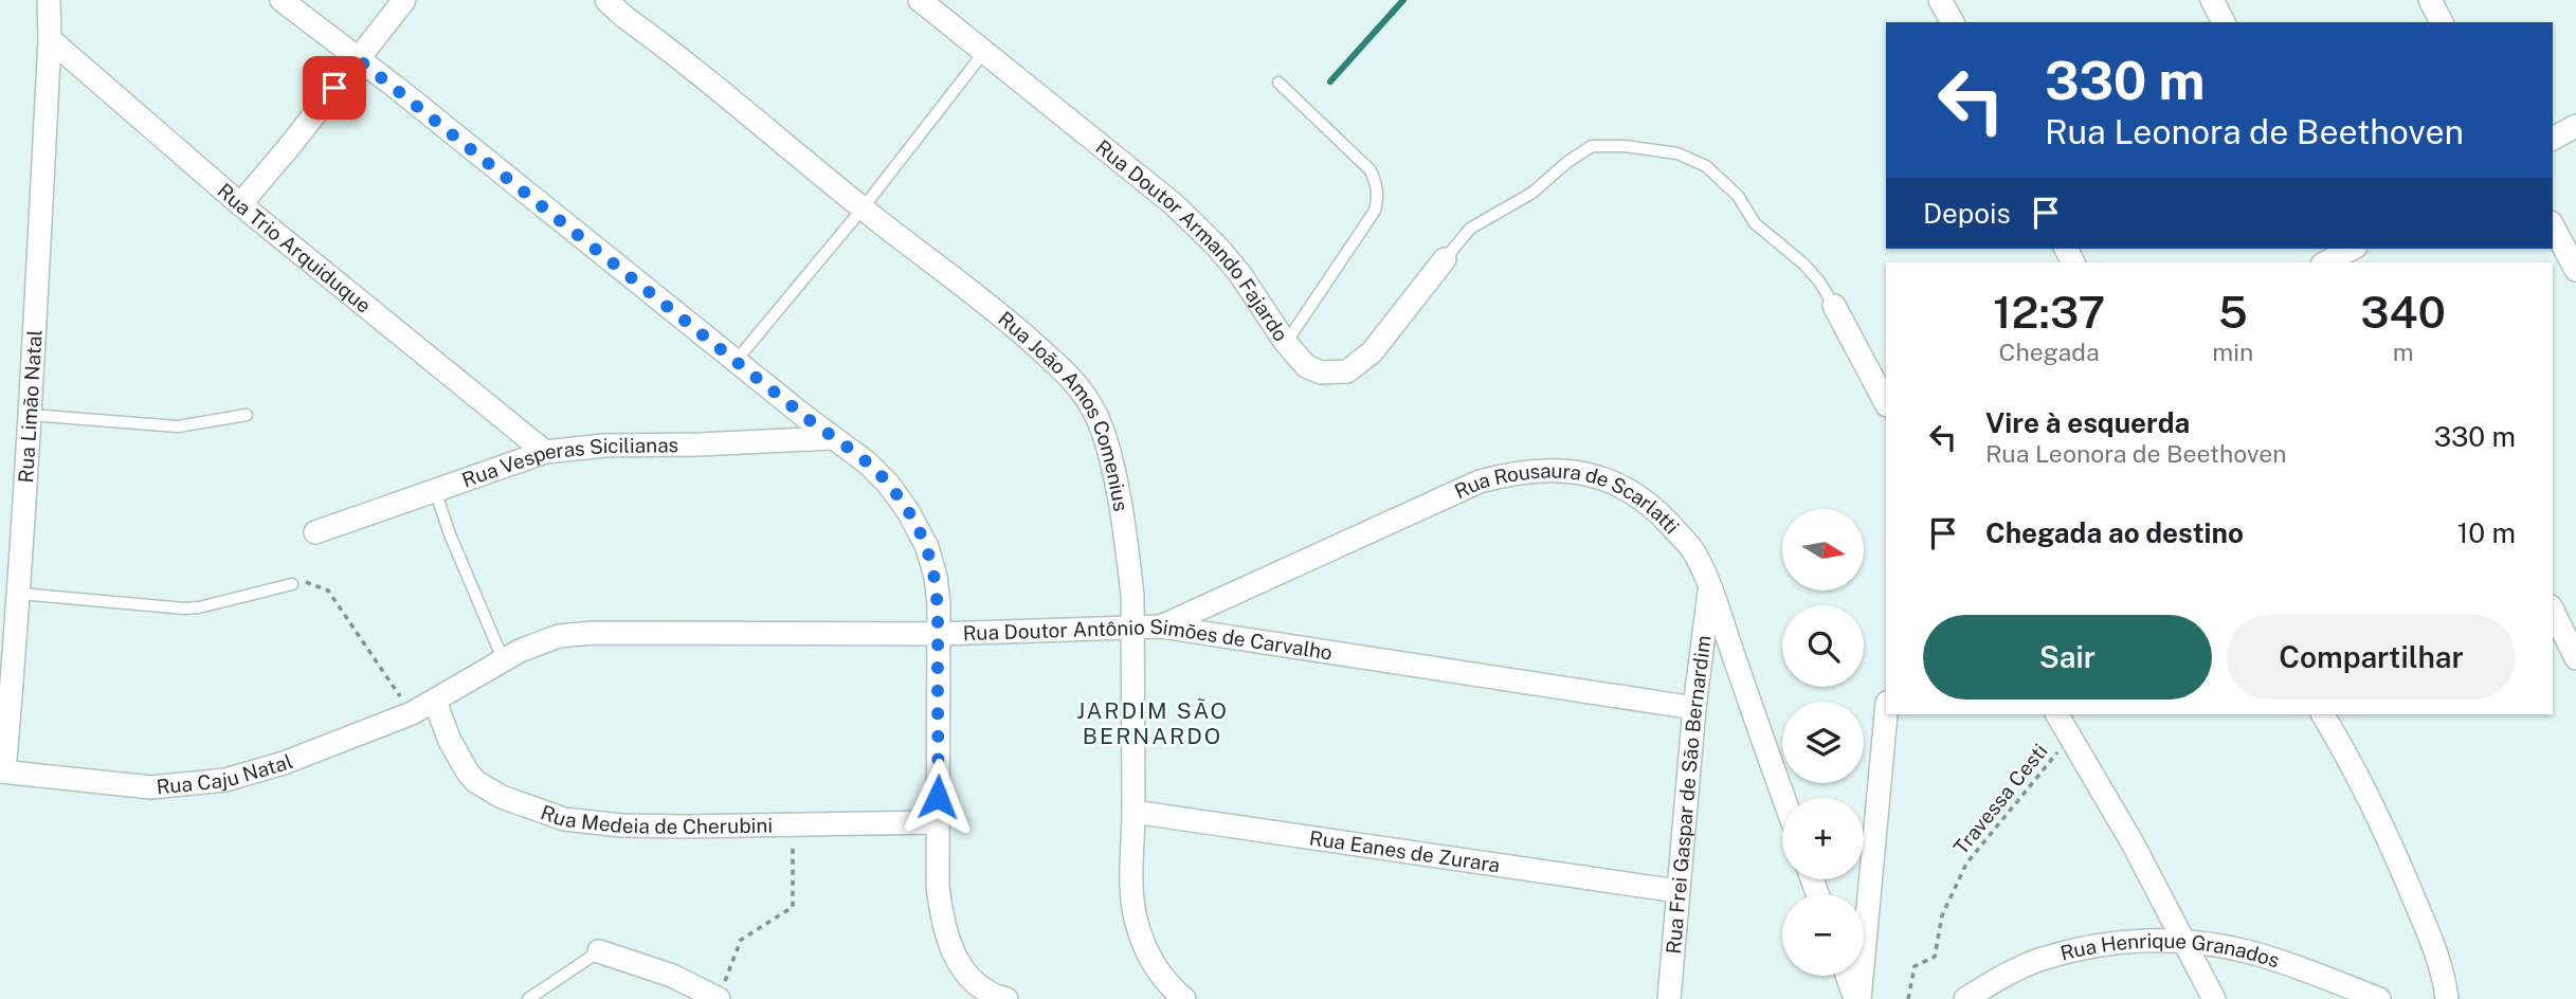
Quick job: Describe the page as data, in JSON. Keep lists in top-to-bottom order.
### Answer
{
  "streets": {
    "street": [
      "Rua Doutor Armando Fajardo",
      "Rua Trio Arquiduque",
      "Rua Limão Natal",
      "Rua João Amos Comenius",
      "Rua Vesperas Sicilianas",
      "Rua Rousaura de Scarlatti",
      "Rua Doutor Antônio Simões de Carvalho",
      "Rua Caju Natal",
      "Rua Frei Gaspar de São Bernardim",
      "Rua Medeia de Cherubini",
      "Rua Eanes de Zurara",
      "Rua Henrique Granados"
    ],
    "path": ["Travessa Cesti"]
  },
  "crossings": [
    ["Rua Trio Arquiduque", "Rua Limão Natal"],
    ["Rua Trio Arquiduque", "Rua Vesperas Sicilianas"],
    ["Rua Limão Natal", "Rua Caju Natal"],
    ["Rua João Amos Comenius", "Rua Doutor Antônio Simões de Carvalho"],
    ["Rua João Amos Comenius", "Rua Eanes de Zurara"],
    ["Rua Rousaura de Scarlatti", "Rua Doutor Antônio Simões de Carvalho"],
    ["Rua Rousaura de Scarlatti", "Rua Frei Gaspar de São Bernardim"],
    ["Rua Doutor Antônio Simões de Carvalho", "Rua Caju Natal"],
    ["Rua Doutor Antônio Simões de Carvalho", "Rua Frei Gaspar de São Bernardim"],
    ["Rua Doutor Antônio Simões de Carvalho", "Rua Medeia de Cherubini"],
    ["Rua Caju Natal", "Rua Medeia de Cherubini"],
    ["Rua Frei Gaspar de São Bernardim", "Rua Eanes de Zurara"]
  ],
  "districts": ["JARDIM SÃO BERNARDO"],
  "north": "right",
  "page": {
    "turn": ["330 m", "Rua Leonora de Beethoven"],
    "then": "Depois",
    "eta": [
      "12:37",
      "Chegada",
      "5",
      "min",
      "340",
      "m"
    ],
    "list": [
      {
        "name": "Vire à esquerda",
        "note": "Rua Leonora de Beethoven",
        "value": "330 m"
      },
      {
        "name": "Chegada ao destino",
        "value": "10 m"
      }
    ],
    "map_buttons": ["+", "−"],
    "buttons": ["Sair", "Compartilhar"]
  }
}
